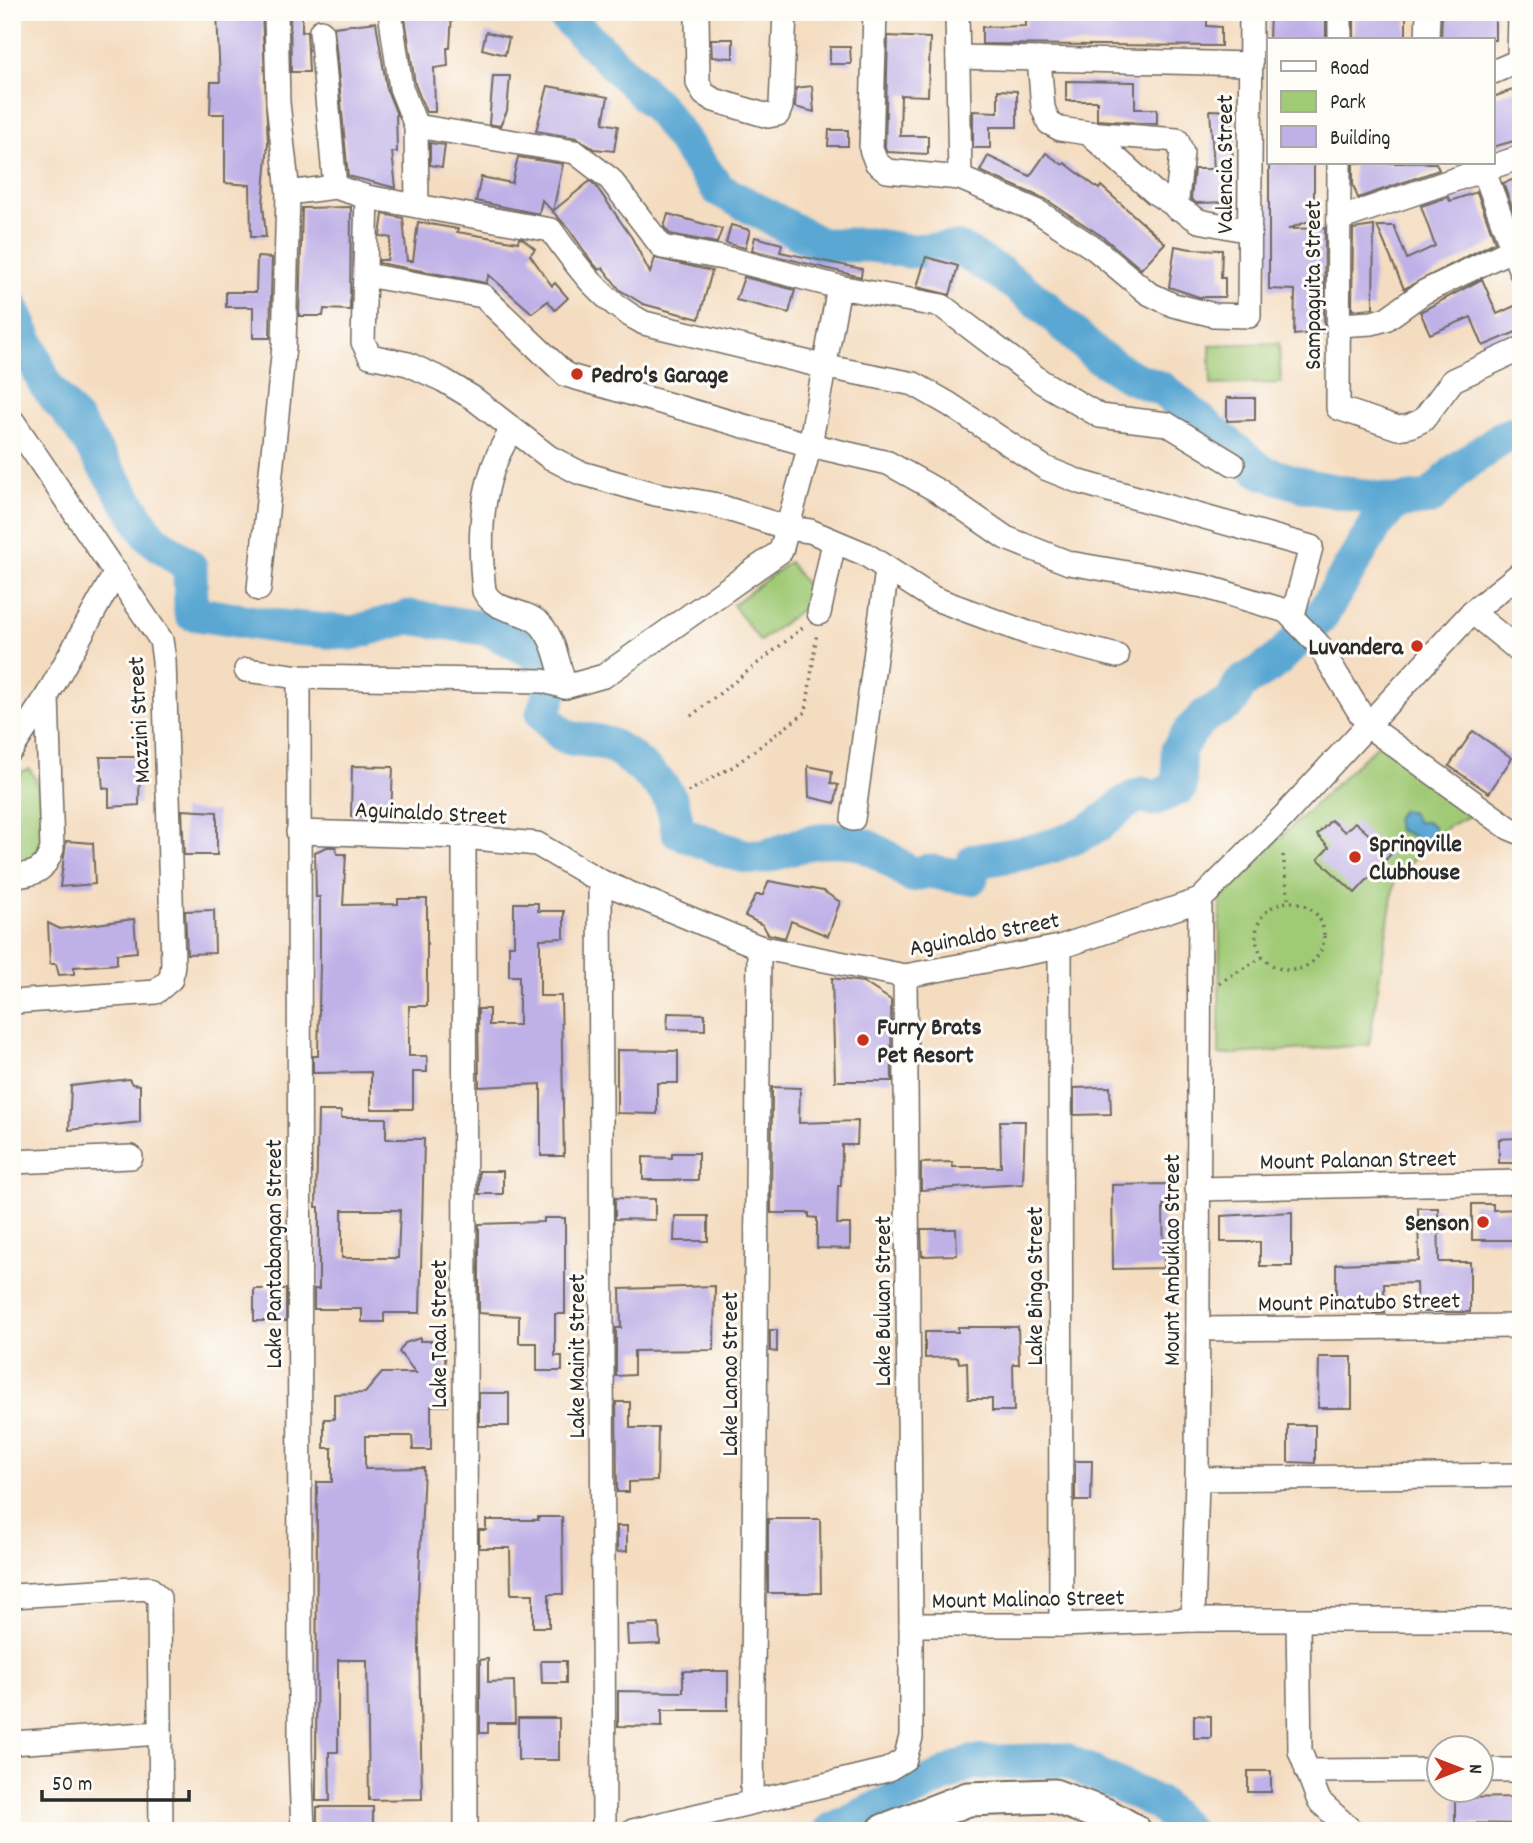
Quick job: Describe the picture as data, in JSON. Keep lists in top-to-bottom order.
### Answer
{
  "streets": {
    "street": [
      "Valencia Street",
      "Sampaguita Street",
      "Mazzini Street",
      "Aguinaldo Street",
      "Mount Palanan Street",
      "Lake Pantabangan Street",
      "Mount Ambuklao Street",
      "Lake Binga Street",
      "Lake Buluan Street",
      "Mount Pinatubo Street",
      "Lake Taal Street",
      "Lake Mainit Street",
      "Lake Lanao Street",
      "Mount Malinao Street"
    ]
  },
  "crossings": [
    ["Aguinaldo Street", "Lake Pantabangan Street"],
    ["Aguinaldo Street", "Mount Ambuklao Street"],
    ["Aguinaldo Street", "Lake Binga Street"],
    ["Aguinaldo Street", "Lake Buluan Street"],
    ["Aguinaldo Street", "Lake Taal Street"],
    ["Aguinaldo Street", "Lake Mainit Street"],
    ["Aguinaldo Street", "Lake Lanao Street"],
    ["Mount Palanan Street", "Mount Ambuklao Street"],
    ["Mount Ambuklao Street", "Mount Pinatubo Street"],
    ["Mount Ambuklao Street", "Mount Malinao Street"],
    ["Lake Binga Street", "Mount Malinao Street"],
    ["Lake Buluan Street", "Mount Malinao Street"],
    ["Lake Lanao Street", "Mount Malinao Street"]
  ],
  "places": [
    "Pedro's Garage",
    "Luvandera",
    "Springville Clubhouse",
    "Furry Brats Pet Resort",
    "Senson"
  ],
  "legend": ["Road", "Park", "Building"],
  "scale_bar": "50 m",
  "north": "right"
}
